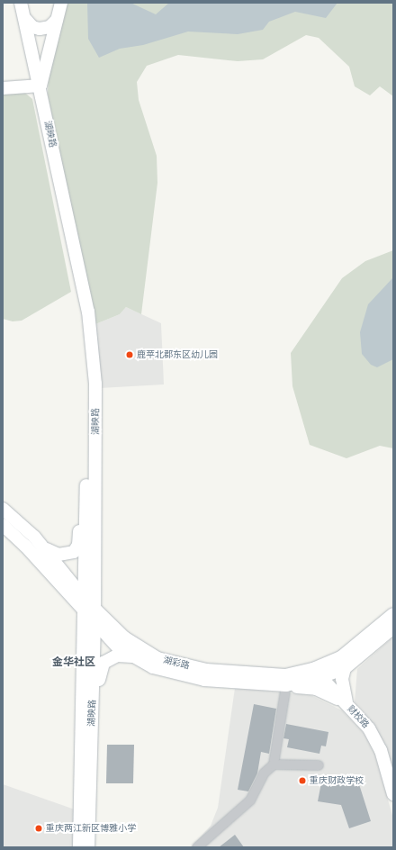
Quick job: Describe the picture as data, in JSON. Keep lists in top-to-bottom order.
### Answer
{
  "streets": {
    "main road": ["湖映路", "湖彩路", "财校路"]
  },
  "crossings": [
    ["湖映路", "湖彩路"],
    ["湖彩路", "财校路"]
  ],
  "districts": ["金华社区"],
  "places": ["鹿苹北郡东区幼儿园", "重庆财政学校", "重庆两江新区博雅小学"]
}
